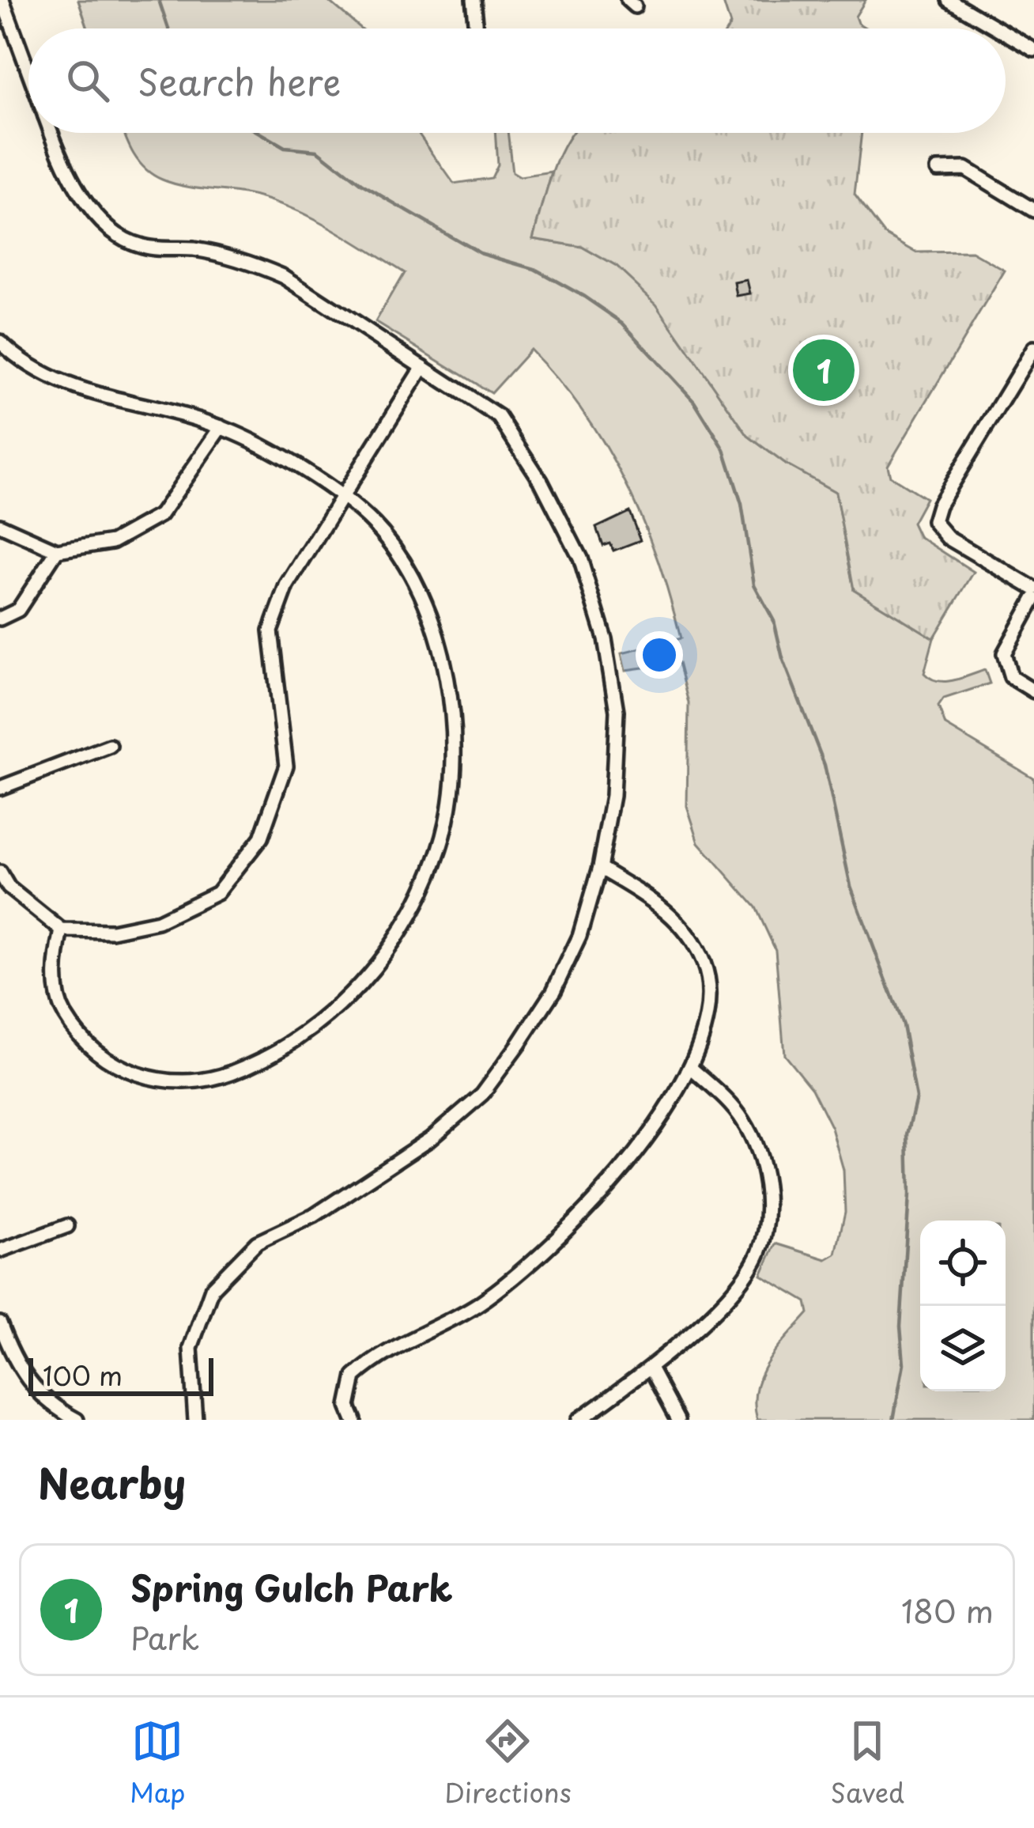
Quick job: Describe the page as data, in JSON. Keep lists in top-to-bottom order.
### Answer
{
  "scale_bar": "100 m",
  "page": {
    "search": "Search here",
    "pins": "1",
    "scale": "100 m",
    "heading": "Nearby",
    "list": [
      {
        "mark": "1",
        "name": "Spring Gulch Park",
        "note": "Park",
        "value": "180 m"
      }
    ],
    "nav": ["Map", "Directions", "Saved"]
  }
}
